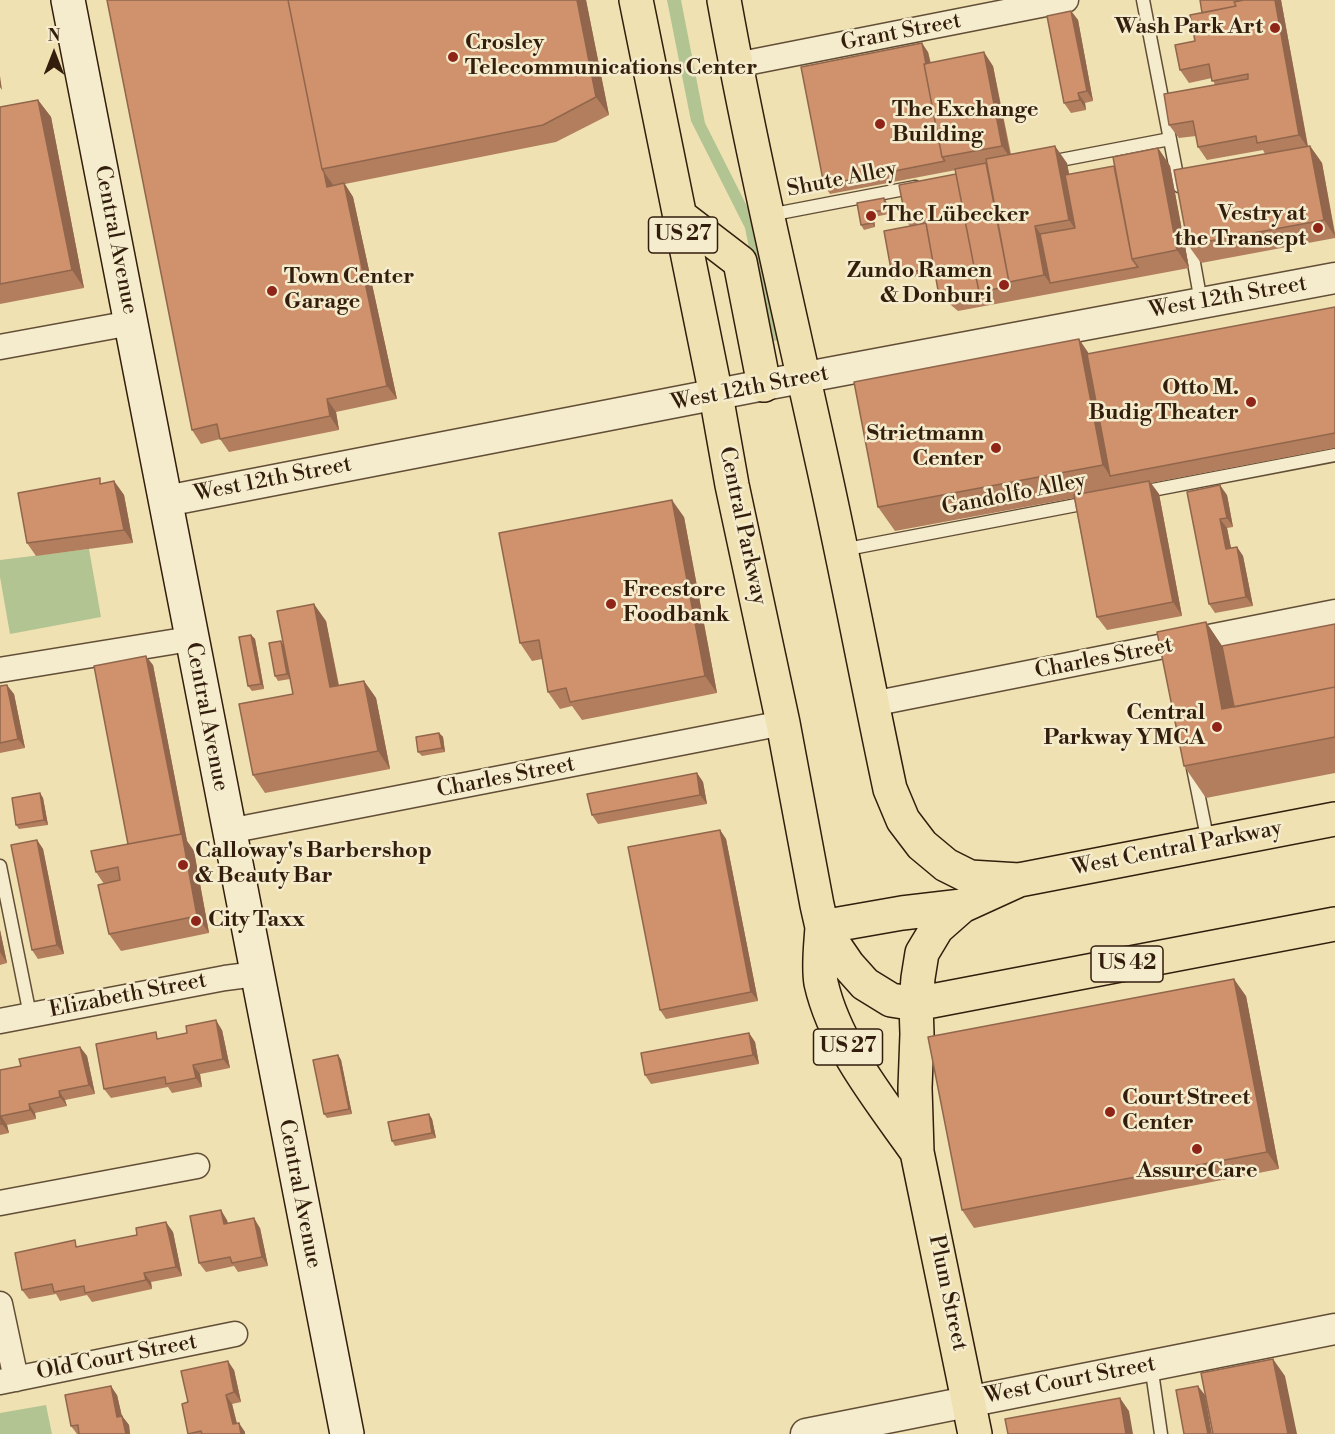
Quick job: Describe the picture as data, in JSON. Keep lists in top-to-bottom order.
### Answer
{
  "streets": {
    "main road": [
      "US 27",
      "Central Avenue",
      "Central Parkway",
      "West Central Parkway",
      "US 42",
      "Plum Street"
    ],
    "street": [
      "Grant Street",
      "West 12th Street",
      "Charles Street",
      "Elizabeth Street",
      "Old Court Street",
      "West Court Street"
    ],
    "lane": ["Shute Alley", "Gandolfo Alley"]
  },
  "crossings": [
    ["US 27", "Central Parkway"],
    ["US 27", "Plum Street"],
    ["Central Avenue", "West 12th Street"],
    ["Central Avenue", "Charles Street"],
    ["Central Avenue", "Elizabeth Street"],
    ["West 12th Street", "Central Parkway"],
    ["Central Parkway", "Charles Street"],
    ["Central Parkway", "US 42"],
    ["Plum Street", "West Court Street"]
  ],
  "places": [
    "Wash Park Art",
    "Crosley Telecommunications Center",
    "The Exchange Building",
    "The Lübecker",
    "Vestry at the Transept",
    "Zundo Ramen & Donburi",
    "Town Center Garage",
    "Otto M. Budig Theater",
    "Strietmann Center",
    "Freestore Foodbank",
    "Central Parkway YMCA",
    "Calloway's Barbershop & Beauty Bar",
    "City Taxx",
    "Court Street Center",
    "AssureCare"
  ],
  "north": "top"
}
